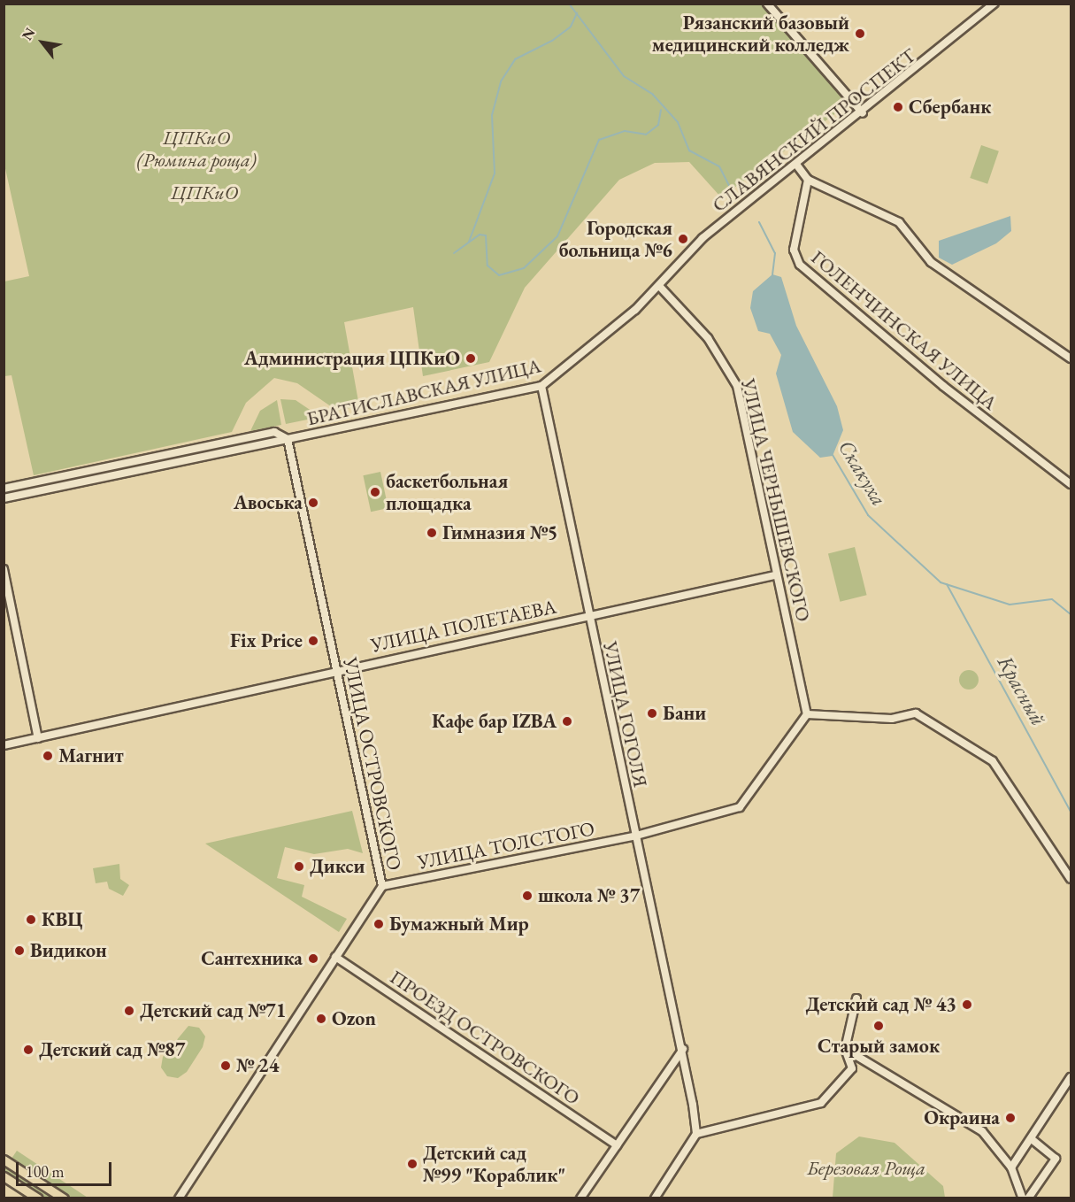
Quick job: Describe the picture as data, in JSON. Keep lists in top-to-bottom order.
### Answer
{
  "streets": {
    "street": [
      "СЛАВЯНСКИЙ ПРОСПЕКТ",
      "ГОЛЕНЧИНСКАЯ УЛИЦА",
      "БРАТИСЛАВСКАЯ УЛИЦА",
      "УЛИЦА ЧЕРНЫШЕВСКОГО",
      "УЛИЦА ПОЛЕТАЕВА",
      "УЛИЦА ГОГОЛЯ",
      "УЛИЦА ОСТРОВСКОГО",
      "УЛИЦА ТОЛСТОГО",
      "ПРОЕЗД ОСТРОВСКОГО"
    ]
  },
  "crossings": [
    ["СЛАВЯНСКИЙ ПРОСПЕКТ", "БРАТИСЛАВСКАЯ УЛИЦА"],
    ["СЛАВЯНСКИЙ ПРОСПЕКТ", "УЛИЦА ЧЕРНЫШЕВСКОГО"],
    ["БРАТИСЛАВСКАЯ УЛИЦА", "УЛИЦА ЧЕРНЫШЕВСКОГО"],
    ["БРАТИСЛАВСКАЯ УЛИЦА", "УЛИЦА ГОГОЛЯ"],
    ["БРАТИСЛАВСКАЯ УЛИЦА", "УЛИЦА ОСТРОВСКОГО"],
    ["УЛИЦА ЧЕРНЫШЕВСКОГО", "УЛИЦА ПОЛЕТАЕВА"],
    ["УЛИЦА ЧЕРНЫШЕВСКОГО", "УЛИЦА ТОЛСТОГО"],
    ["УЛИЦА ПОЛЕТАЕВА", "УЛИЦА ГОГОЛЯ"],
    ["УЛИЦА ПОЛЕТАЕВА", "УЛИЦА ОСТРОВСКОГО"],
    ["УЛИЦА ГОГОЛЯ", "УЛИЦА ТОЛСТОГО"],
    ["УЛИЦА ОСТРОВСКОГО", "УЛИЦА ТОЛСТОГО"],
    ["УЛИЦА ОСТРОВСКОГО", "ПРОЕЗД ОСТРОВСКОГО"]
  ],
  "water": ["Скакуха", "Красный"],
  "parks": ["ЦПКиО (Рюмина роща)", "ЦПКиО", "Березовая Роща"],
  "places": [
    "Рязанский базовый медицинский колледж",
    "Сбербанк",
    "Городская больница №6",
    "Администрация ЦПКиО",
    "баскетбольная площадка",
    "Авоська",
    "Гимназия №5",
    "Fix Price",
    "Бани",
    "Кафе бар IZBA",
    "Магнит",
    "Дикси",
    "школа № 37",
    "КВЦ",
    "Бумажный Мир",
    "Видикон",
    "Сантехника",
    "Детский сад № 43",
    "Детский сад №71",
    "Ozon",
    "Старый замок",
    "Детский сад №87",
    "№ 24",
    "Окраина",
    "Детский сад №99 \"Кораблик\""
  ],
  "scale_bar": "100 m",
  "north": "top left"
}
